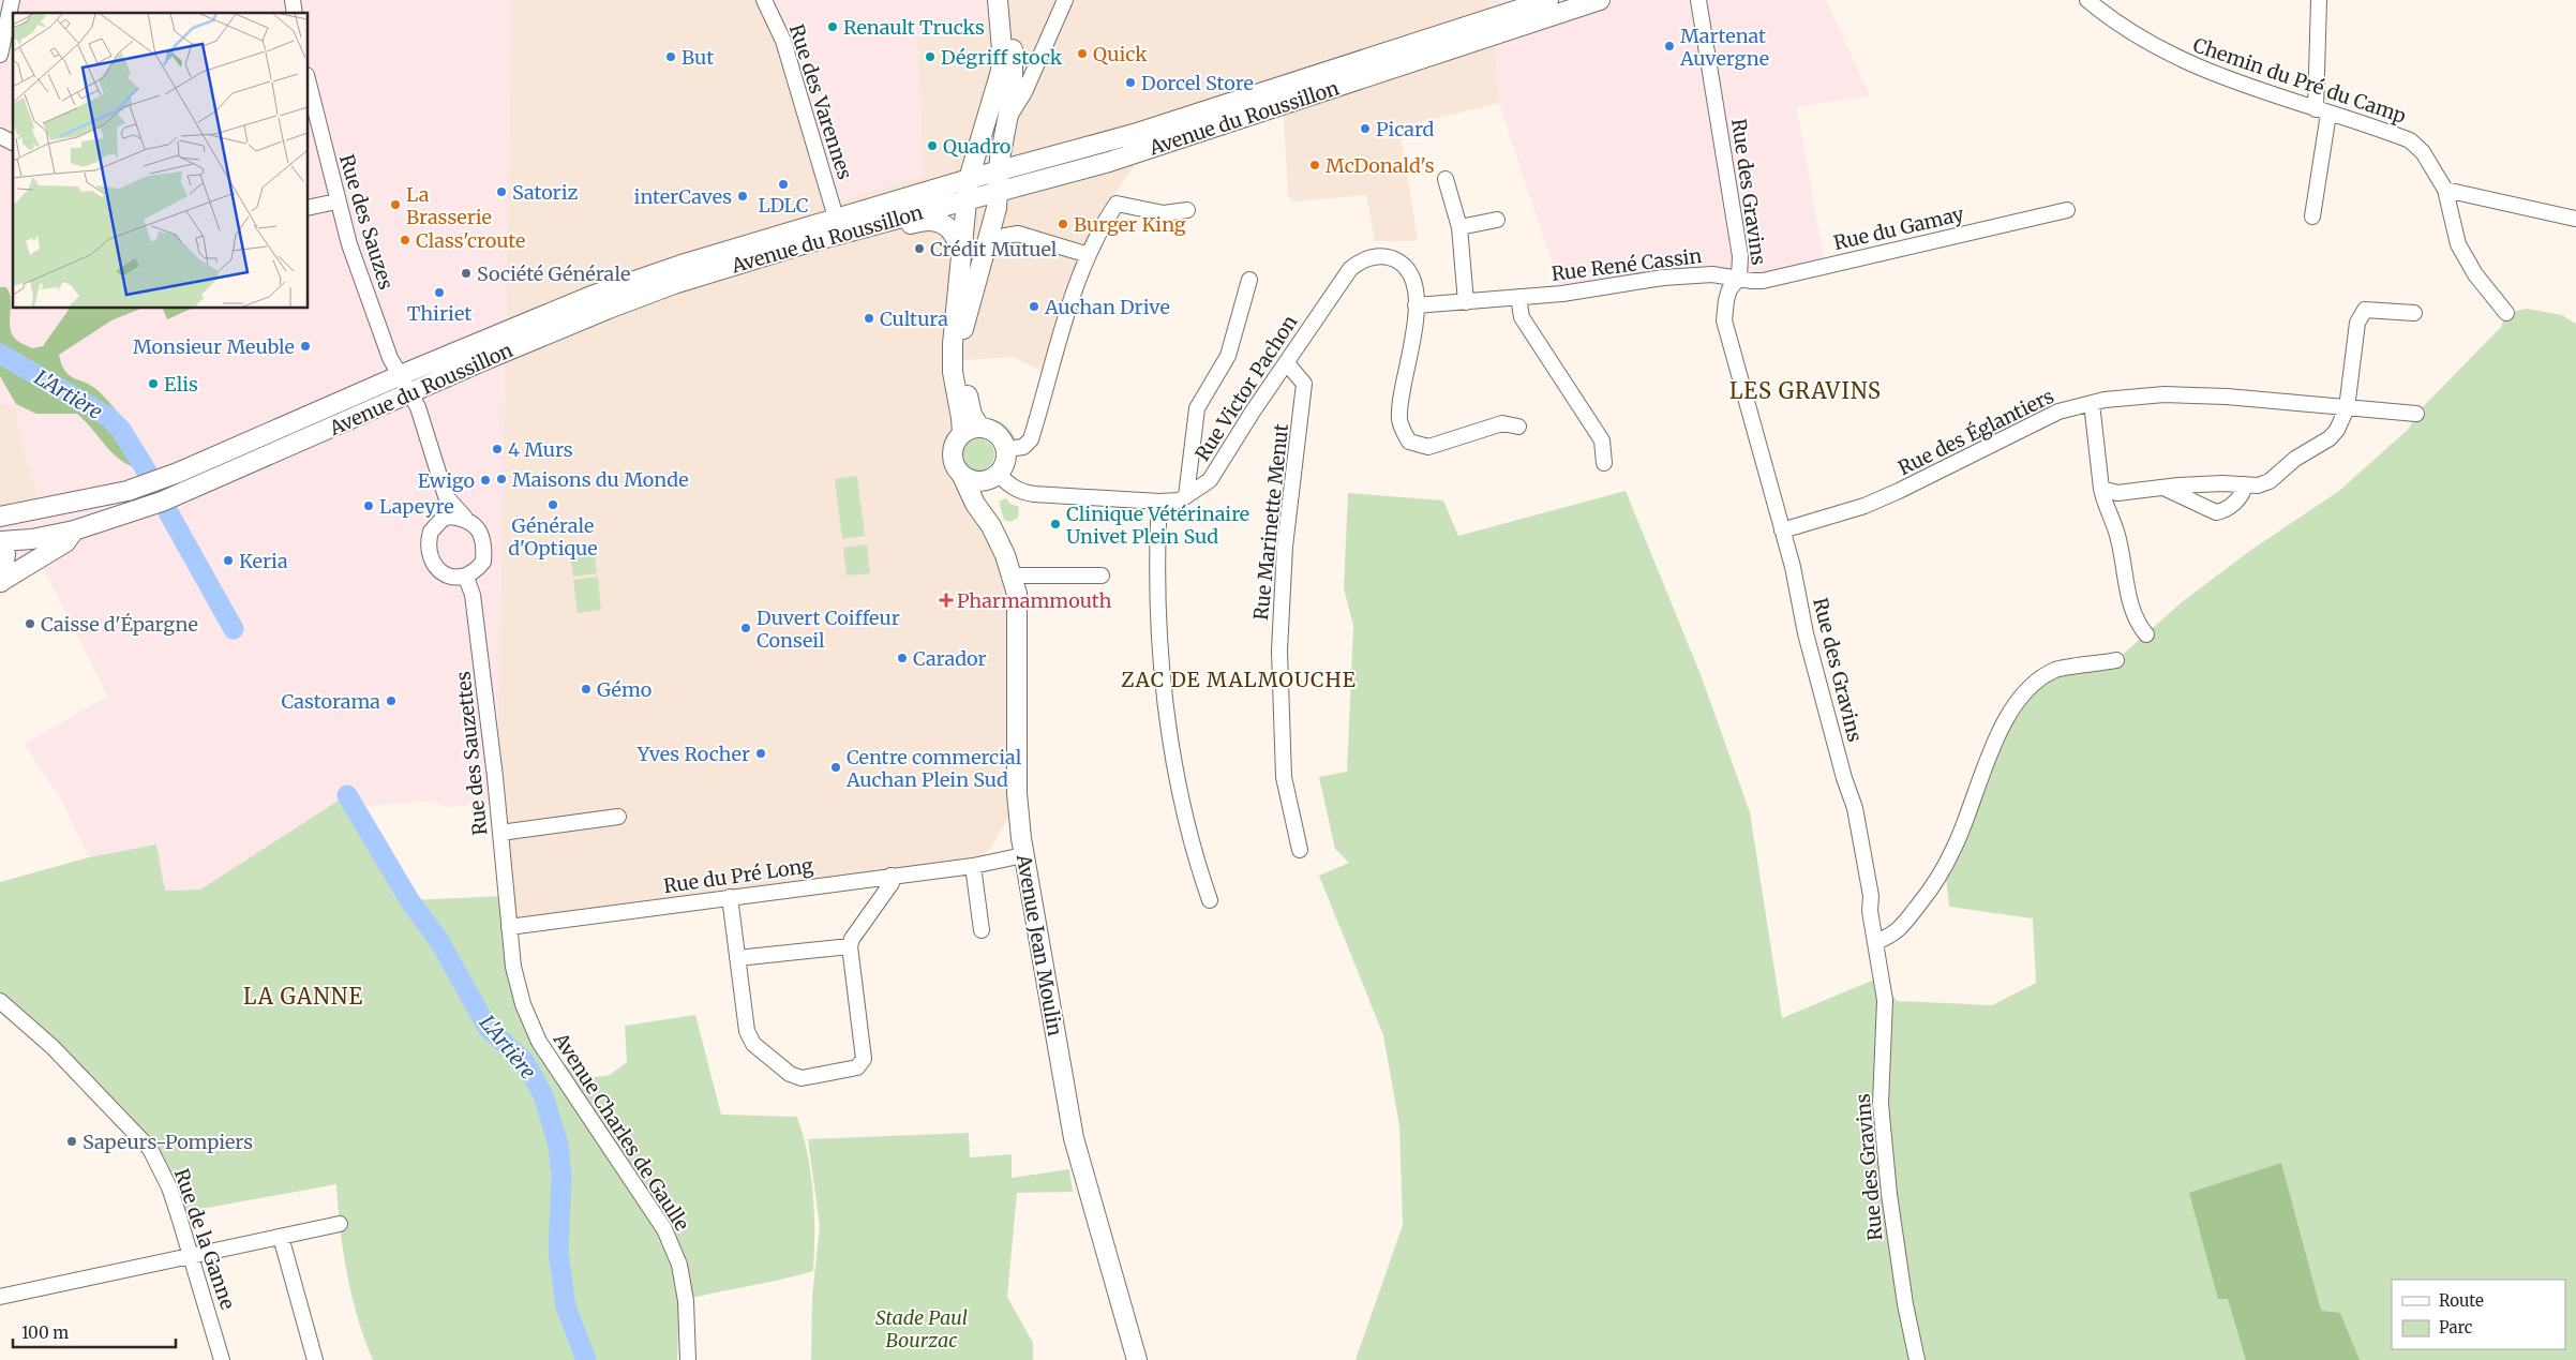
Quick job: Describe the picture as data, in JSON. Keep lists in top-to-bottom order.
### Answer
{
  "streets": {
    "main road": ["Avenue du Roussillon", "Avenue Jean Moulin"],
    "street": [
      "Chemin du Pré du Camp",
      "Rue des Varennes",
      "Rue des Gravins",
      "Rue des Sauzes",
      "Rue du Gamay",
      "Rue René Cassin",
      "Rue Victor Pachon",
      "Rue des Églantiers",
      "Rue Marinette Menut",
      "Rue des Sauzettes",
      "Rue du Pré Long",
      "Avenue Charles de Gaulle",
      "Rue de la Ganne"
    ]
  },
  "crossings": [
    ["Rue des Varennes", "Avenue du Roussillon"],
    ["Avenue du Roussillon", "Rue des Sauzes"],
    ["Rue des Gravins", "Rue du Gamay"],
    ["Rue des Gravins", "Rue René Cassin"],
    ["Rue des Gravins", "Rue des Églantiers"],
    ["Rue du Gamay", "Rue René Cassin"],
    ["Rue René Cassin", "Rue Victor Pachon"],
    ["Rue Victor Pachon", "Rue Marinette Menut"],
    ["Rue Victor Pachon", "Avenue Jean Moulin"],
    ["Rue des Sauzettes", "Rue du Pré Long"],
    ["Rue des Sauzettes", "Avenue Charles de Gaulle"],
    ["Rue du Pré Long", "Avenue Jean Moulin"],
    ["Rue du Pré Long", "Avenue Charles de Gaulle"]
  ],
  "districts": ["LES GRAVINS", "ZAC DE MALMOUCHE", "LA GANNE"],
  "water": ["L'Artière"],
  "parks": ["Stade Paul Bourzac"],
  "places": {
    "other": [
      "Renault Trucks",
      "Martenat Auvergne",
      "Quick",
      "But",
      "Dégriff stock",
      "Dorcel Store",
      "Picard",
      "Quadro",
      "McDonald's",
      "LDLC",
      "Satoriz",
      "interCaves",
      "La Brasserie",
      "Burger King",
      "Class'croute",
      "Crédit Mutuel",
      "Société Générale",
      "Thiriet",
      "Auchan Drive",
      "Cultura",
      "Monsieur Meuble",
      "Elis",
      "4 Murs",
      "Maisons du Monde",
      "Ewigo",
      "Générale d'Optique",
      "Lapeyre",
      "Clinique Vétérinaire Univet Plein Sud",
      "Keria",
      "Caisse d'Épargne",
      "Duvert Coiffeur Conseil",
      "Carador",
      "Gémo",
      "Castorama",
      "Yves Rocher",
      "Centre commercial Auchan Plein Sud",
      "Sapeurs-Pompiers"
    ],
    "health": ["Pharmammouth"]
  },
  "legend": ["Route", "Parc"],
  "scale_bar": "100 m"
}
